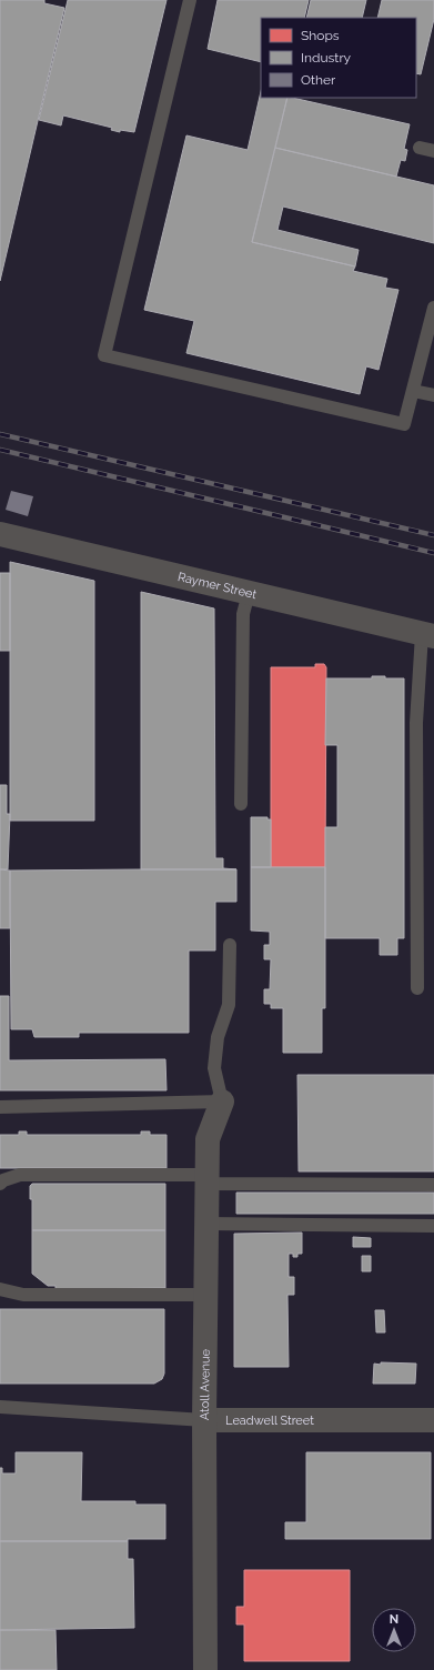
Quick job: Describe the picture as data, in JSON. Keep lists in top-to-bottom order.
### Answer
{
  "streets": {
    "street": ["Raymer Street", "Atoll Avenue", "Leadwell Street"]
  },
  "crossings": [
    ["Atoll Avenue", "Leadwell Street"]
  ],
  "legend": ["Shops", "Industry", "Other"],
  "north": "top"
}
